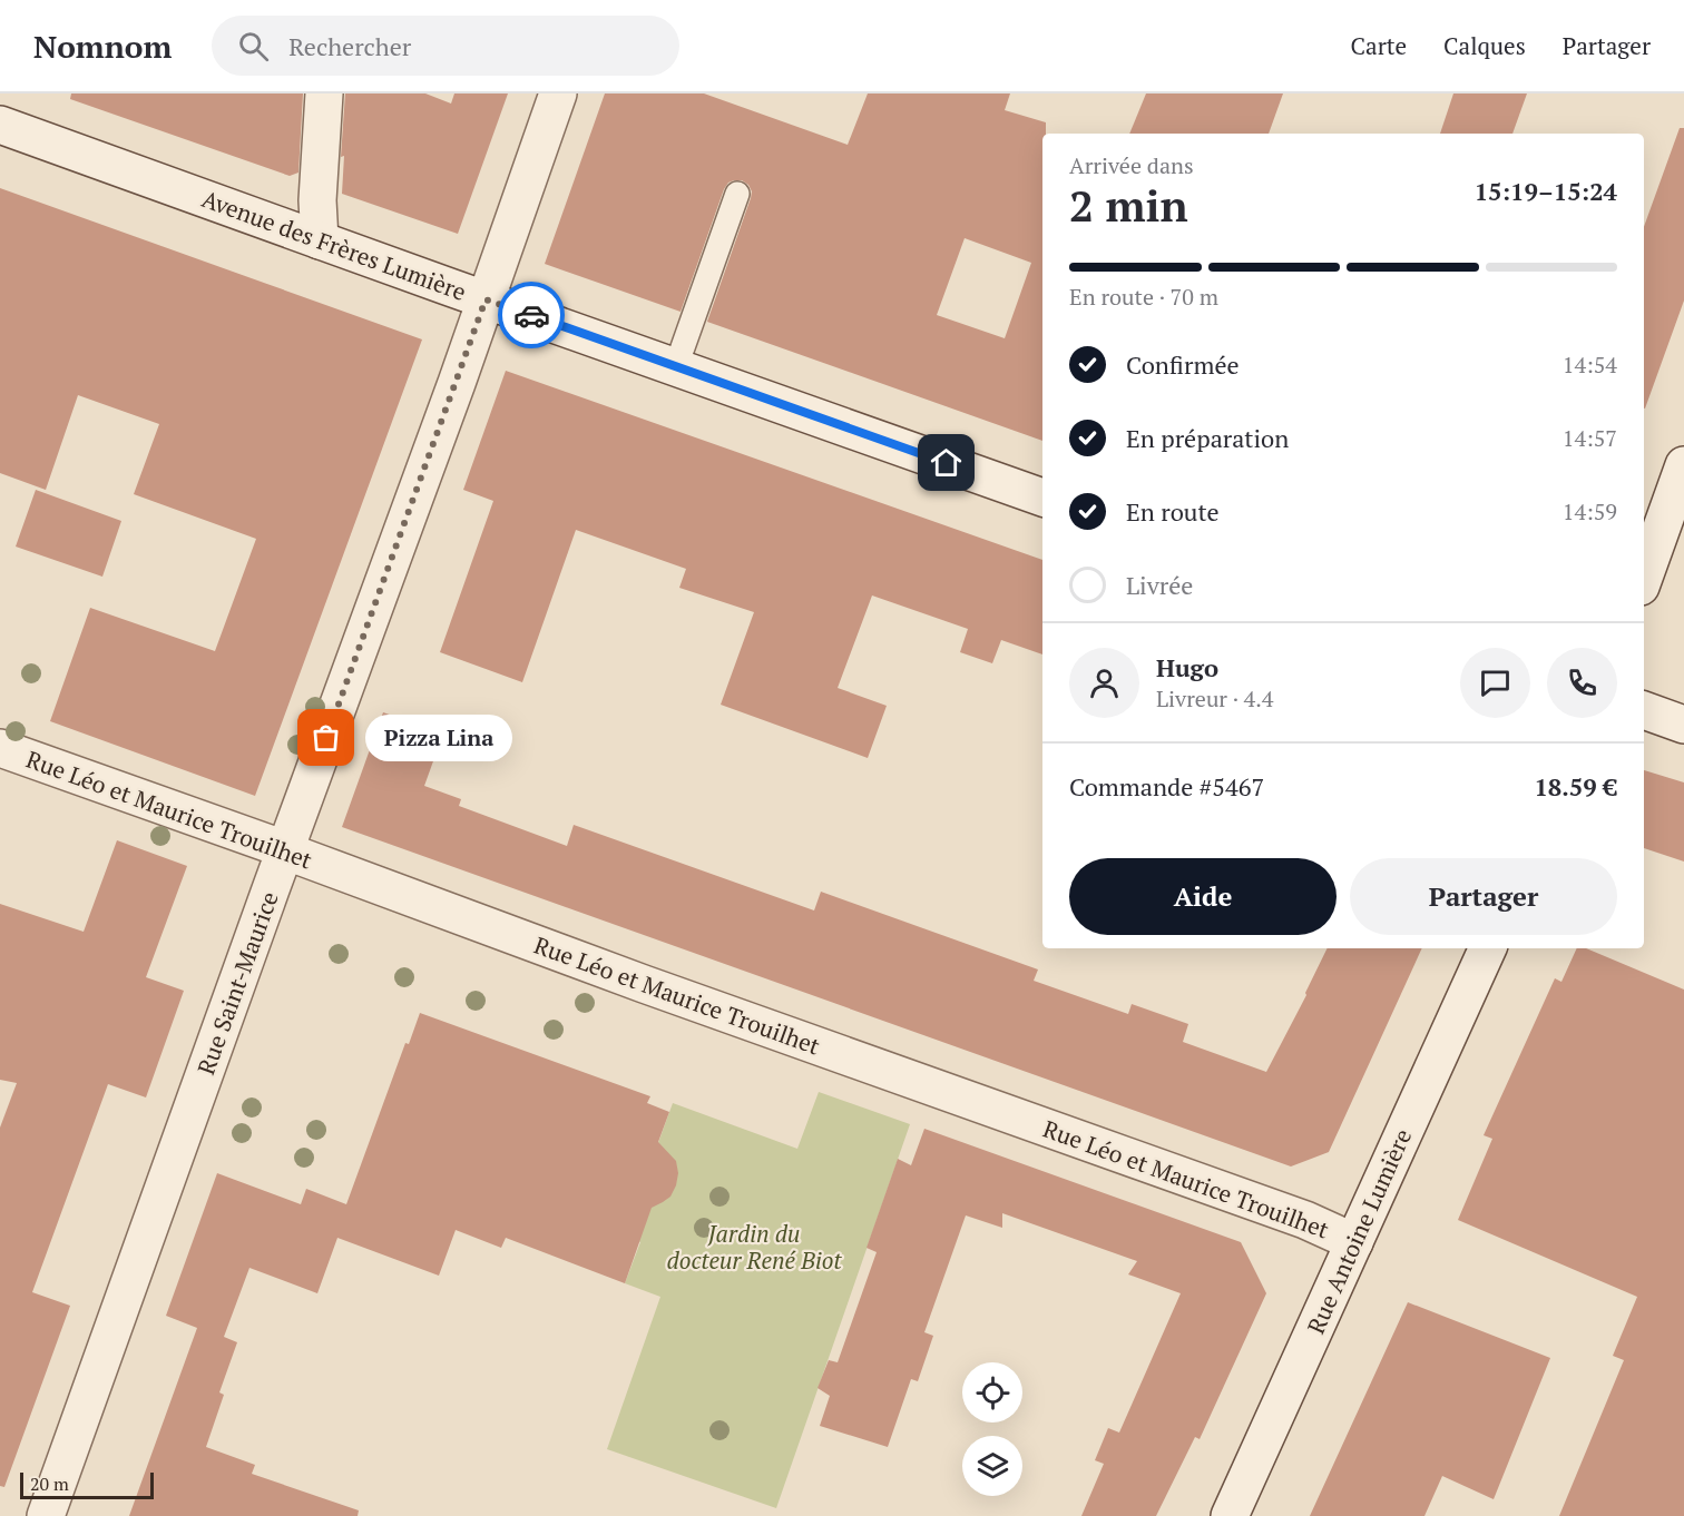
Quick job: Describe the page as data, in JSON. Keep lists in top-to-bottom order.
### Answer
{
  "streets": {
    "street": [
      "Avenue des Frères Lumière",
      "Rue Léo et Maurice Trouilhet",
      "Rue Saint-Maurice",
      "Rue Antoine Lumière"
    ]
  },
  "crossings": [
    ["Avenue des Frères Lumière", "Rue Saint-Maurice"],
    ["Rue Léo et Maurice Trouilhet", "Rue Saint-Maurice"],
    ["Rue Léo et Maurice Trouilhet", "Rue Antoine Lumière"]
  ],
  "parks": ["Jardin du docteur René Biot"],
  "places": ["Pizza Lina"],
  "scale_bar": "20 m",
  "page": {
    "header": "Nomnom",
    "search": "Rechercher",
    "nav": ["Carte", "Calques", "Partager"],
    "heading": ["2 min", "Arrivée dans", "15:19–15:24"],
    "panel": [
      "Hugo",
      "Livreur · 4.4",
      "Commande #5467",
      "18.59 €"
    ],
    "bar": "En route · 70 m",
    "list": [
      ["Confirmée", "14:54"],
      ["En préparation", "14:57"],
      ["En route", "14:59"],
      "Livrée"
    ],
    "bubble": "Pizza Lina",
    "buttons": ["Aide", "Partager"],
    "scale": "20 m"
  }
}
